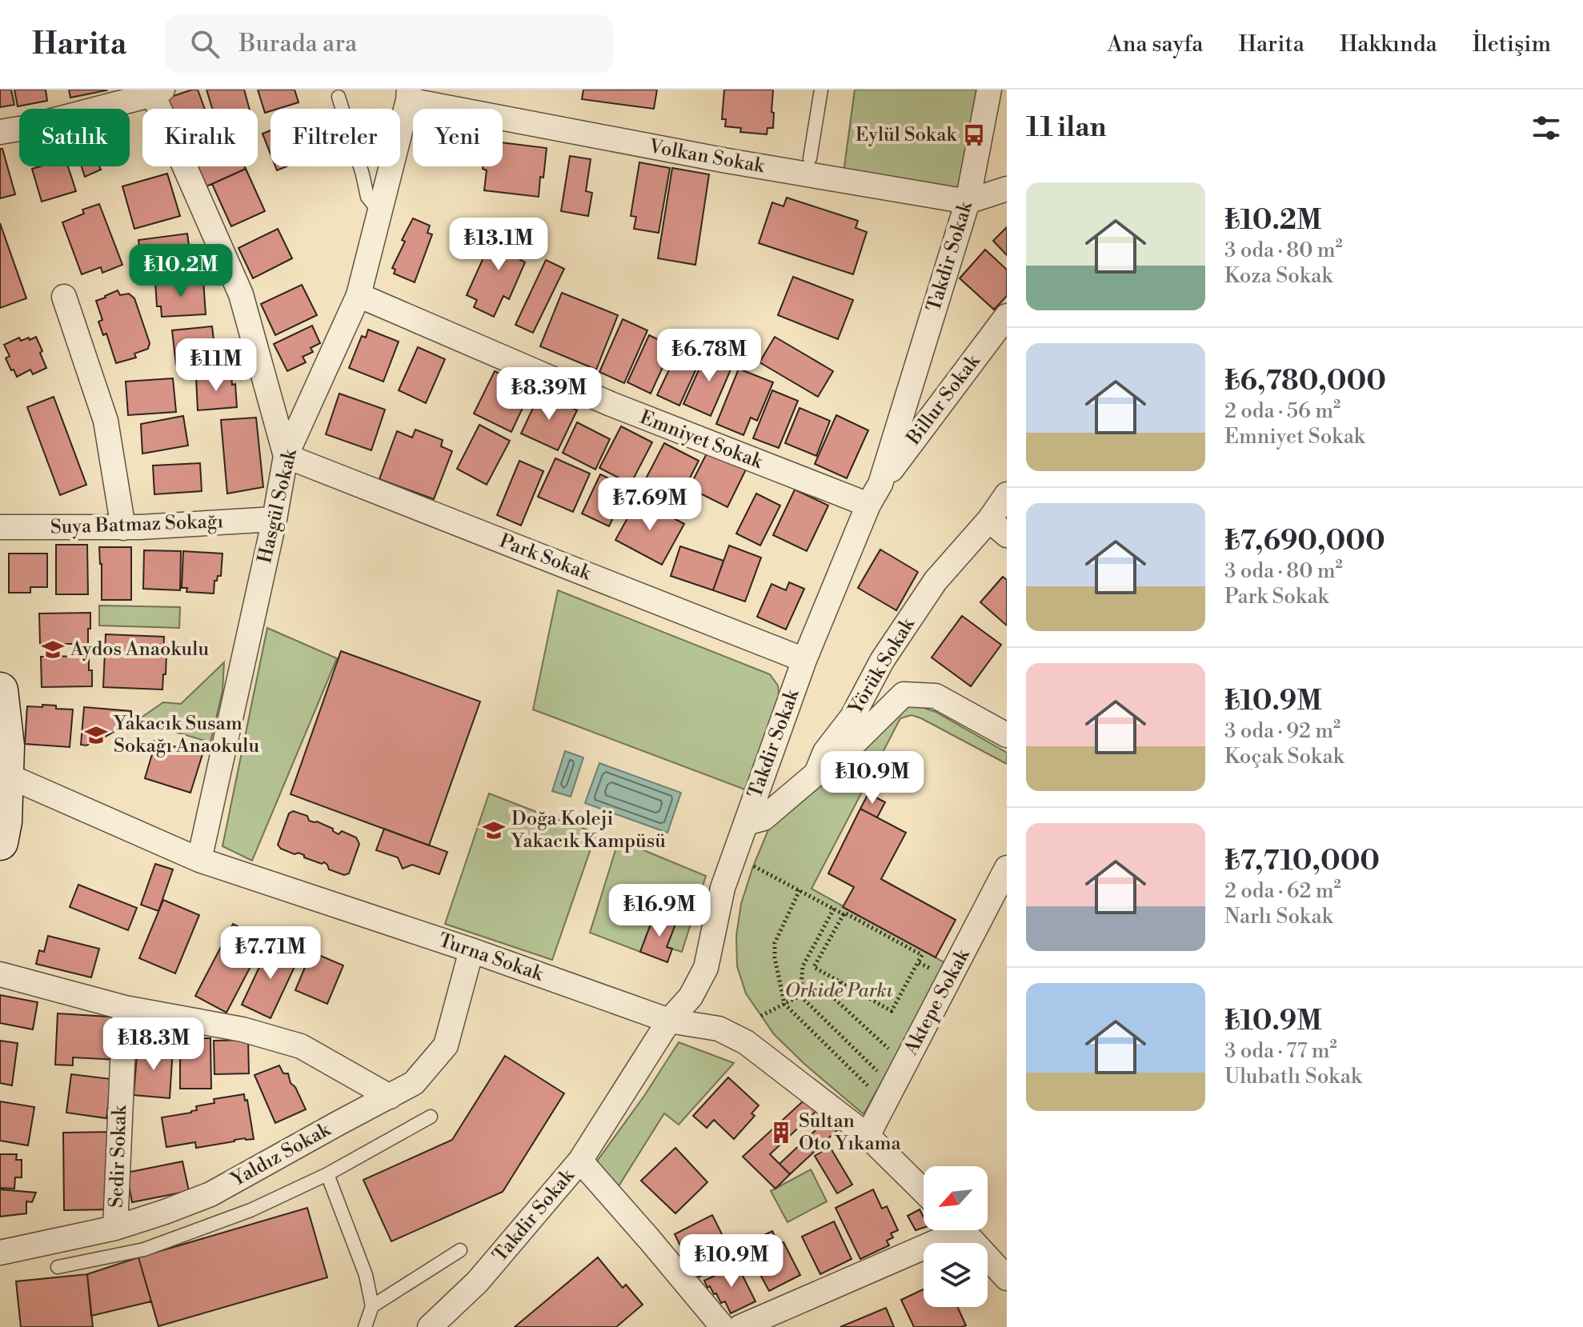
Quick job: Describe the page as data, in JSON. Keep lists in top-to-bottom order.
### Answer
{
  "streets": {
    "street": [
      "Volkan Sokak",
      "Takdir Sokak",
      "Billur Sokak",
      "Emniyet Sokak",
      "Hasgül Sokak",
      "Suya Batmaz Sokağı",
      "Park Sokak",
      "Yörük Sokak",
      "Turna Sokak",
      "Aktepe Sokak",
      "Yaldız Sokak",
      "Sedir Sokak"
    ]
  },
  "crossings": [
    ["Volkan Sokak", "Takdir Sokak"],
    ["Volkan Sokak", "Hasgül Sokak"],
    ["Takdir Sokak", "Billur Sokak"],
    ["Takdir Sokak", "Emniyet Sokak"],
    ["Takdir Sokak", "Park Sokak"],
    ["Takdir Sokak", "Yörük Sokak"],
    ["Takdir Sokak", "Turna Sokak"],
    ["Emniyet Sokak", "Hasgül Sokak"],
    ["Hasgül Sokak", "Suya Batmaz Sokağı"],
    ["Hasgül Sokak", "Park Sokak"],
    ["Hasgül Sokak", "Turna Sokak"],
    ["Turna Sokak", "Aktepe Sokak"],
    ["Turna Sokak", "Yaldız Sokak"],
    ["Yaldız Sokak", "Sedir Sokak"]
  ],
  "parks": ["Orkide Parkı"],
  "places": {
    "bus stop": ["Eylül Sokak"],
    "school or university": ["Aydos Anaokulu", "Yakacık Susam Sokağı Anaokulu", "Doğa Koleji Yakacık Kampüsü"],
    "building": ["Sultan Oto Yıkama"]
  },
  "north": "bottom left",
  "page": {
    "header": "Harita",
    "search": "Burada ara",
    "nav": [
      "Ana sayfa",
      "Harita",
      "Hakkında",
      "İletişim"
    ],
    "heading": "11 ilan",
    "chip": [
      "Satılık",
      "Kiralık",
      "Filtreler",
      "Yeni"
    ],
    "list": [
      {
        "name": "₺10.2M",
        "note": "3 oda · 80 m² · Koza Sokak"
      },
      {
        "name": "₺6,780,000",
        "note": "2 oda · 56 m² · Emniyet Sokak"
      },
      {
        "name": "₺7,690,000",
        "note": "3 oda · 80 m² · Park Sokak"
      },
      {
        "name": "₺10.9M",
        "note": "3 oda · 92 m² · Koçak Sokak"
      },
      {
        "name": "₺7,710,000",
        "note": "2 oda · 62 m² · Narlı Sokak"
      },
      {
        "name": "₺10.9M",
        "note": "3 oda · 77 m² · Ulubatlı Sokak"
      }
    ],
    "price": [
      "₺13.1M",
      "₺10.2M",
      "₺6.78M",
      "₺11M",
      "₺8.39M",
      "₺7.69M",
      "₺10.9M",
      "₺16.9M",
      "₺7.71M",
      "₺18.3M",
      "₺10.9M"
    ]
  }
}
